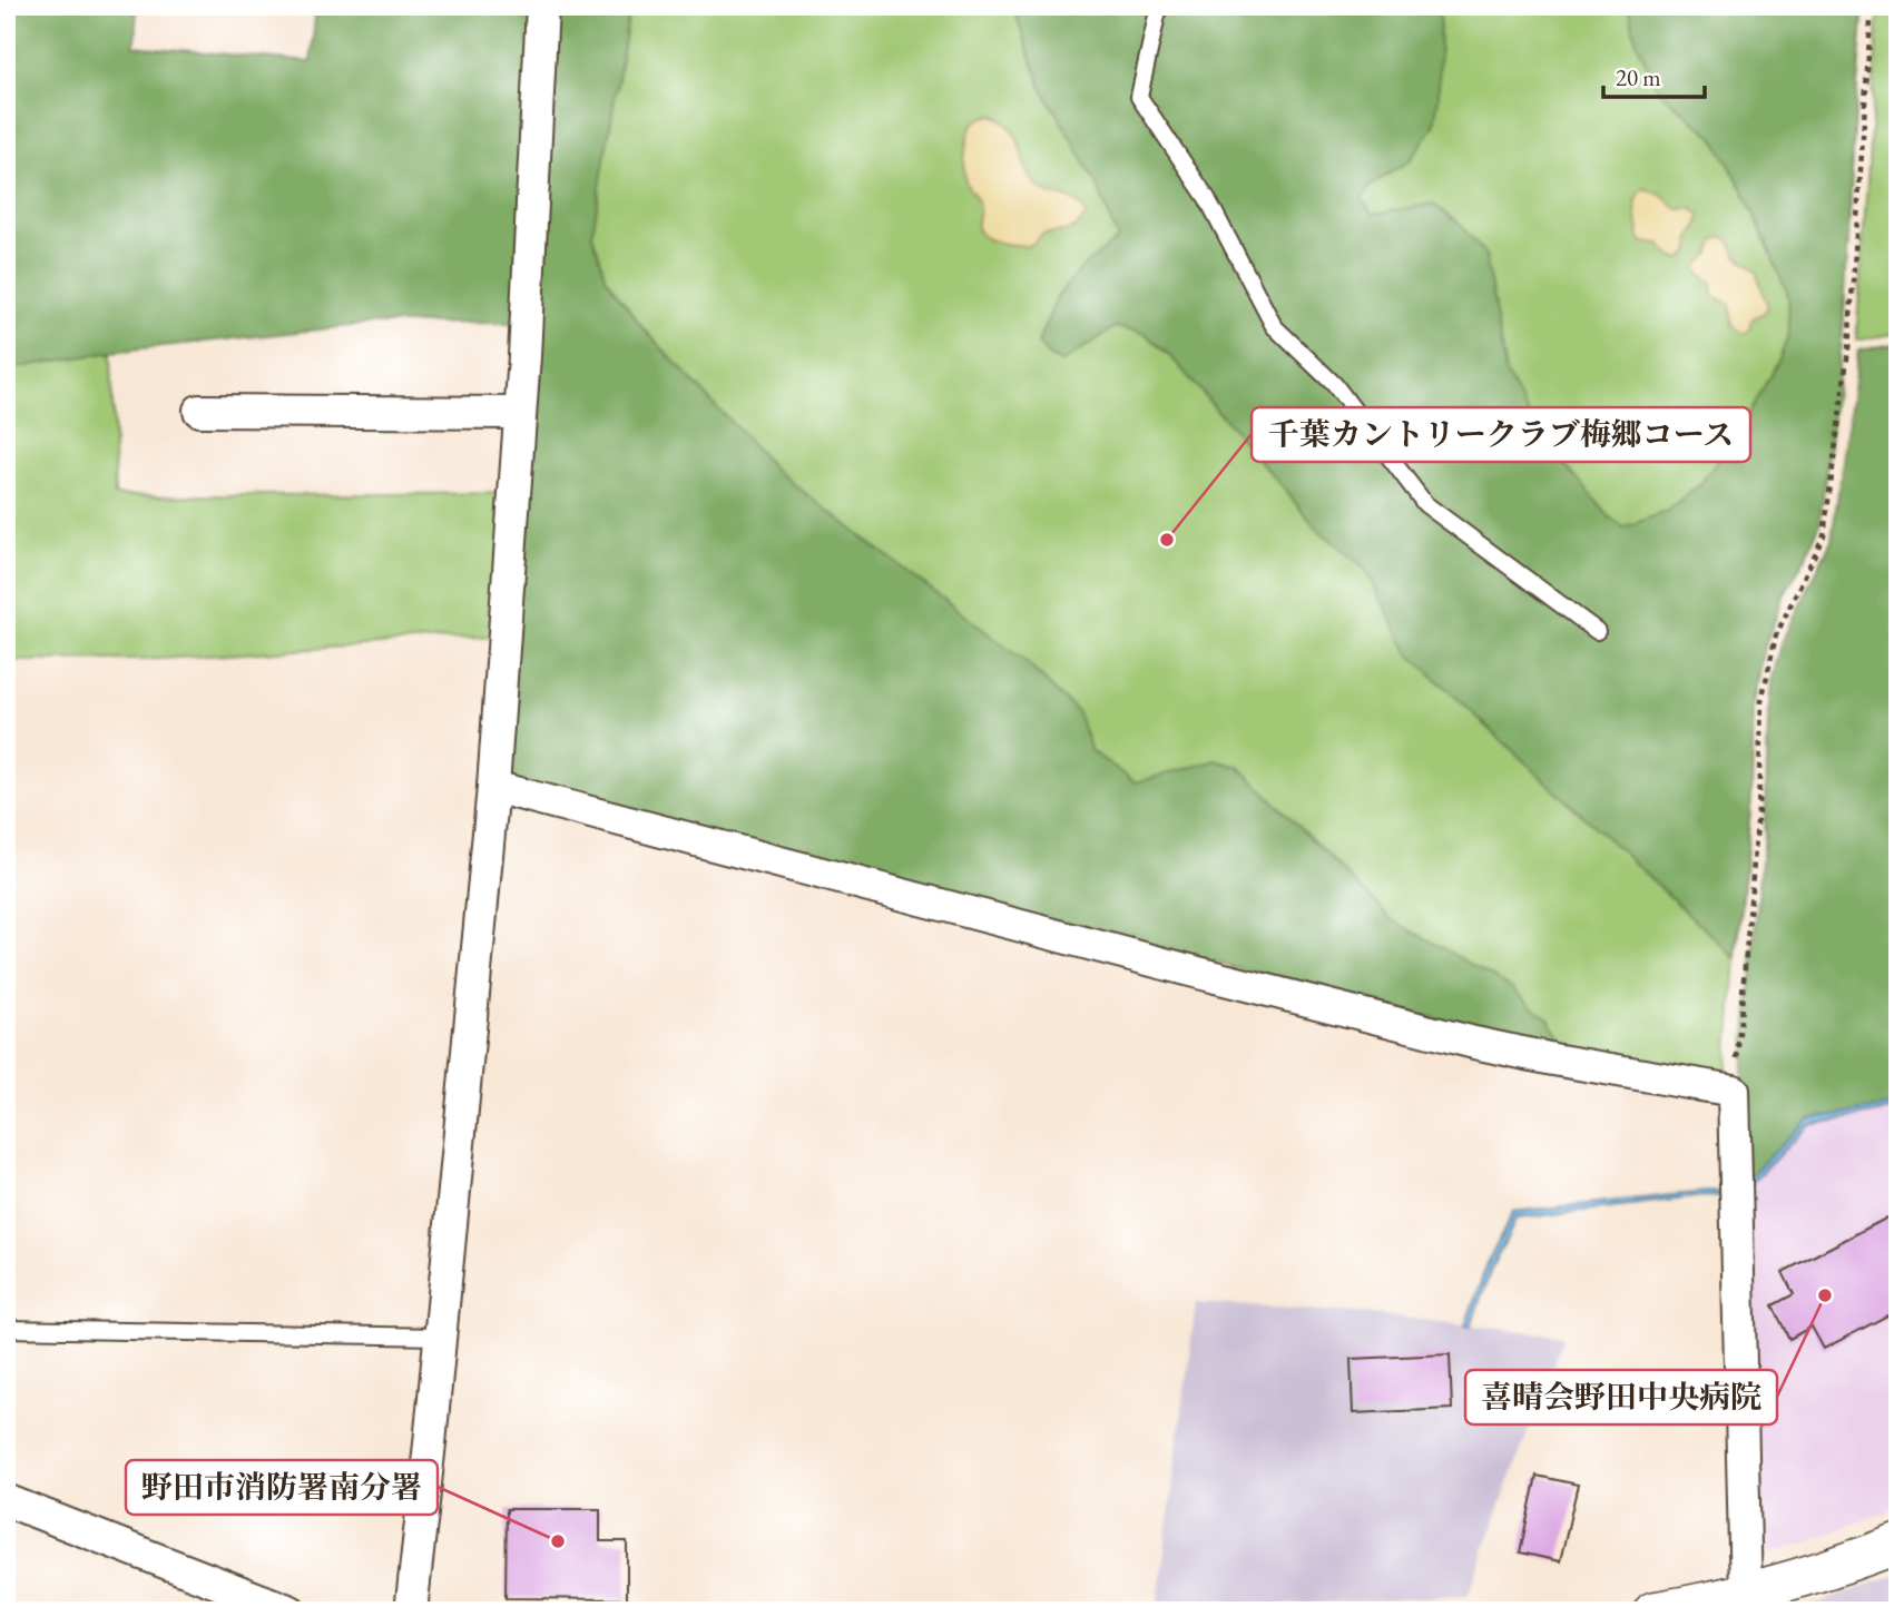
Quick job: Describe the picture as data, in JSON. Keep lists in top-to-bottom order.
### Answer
{
  "places": ["千葉カントリークラブ梅郷コース", "喜晴会野田中央病院", "野田市消防署南分署"],
  "scale_bar": "20 m"
}
